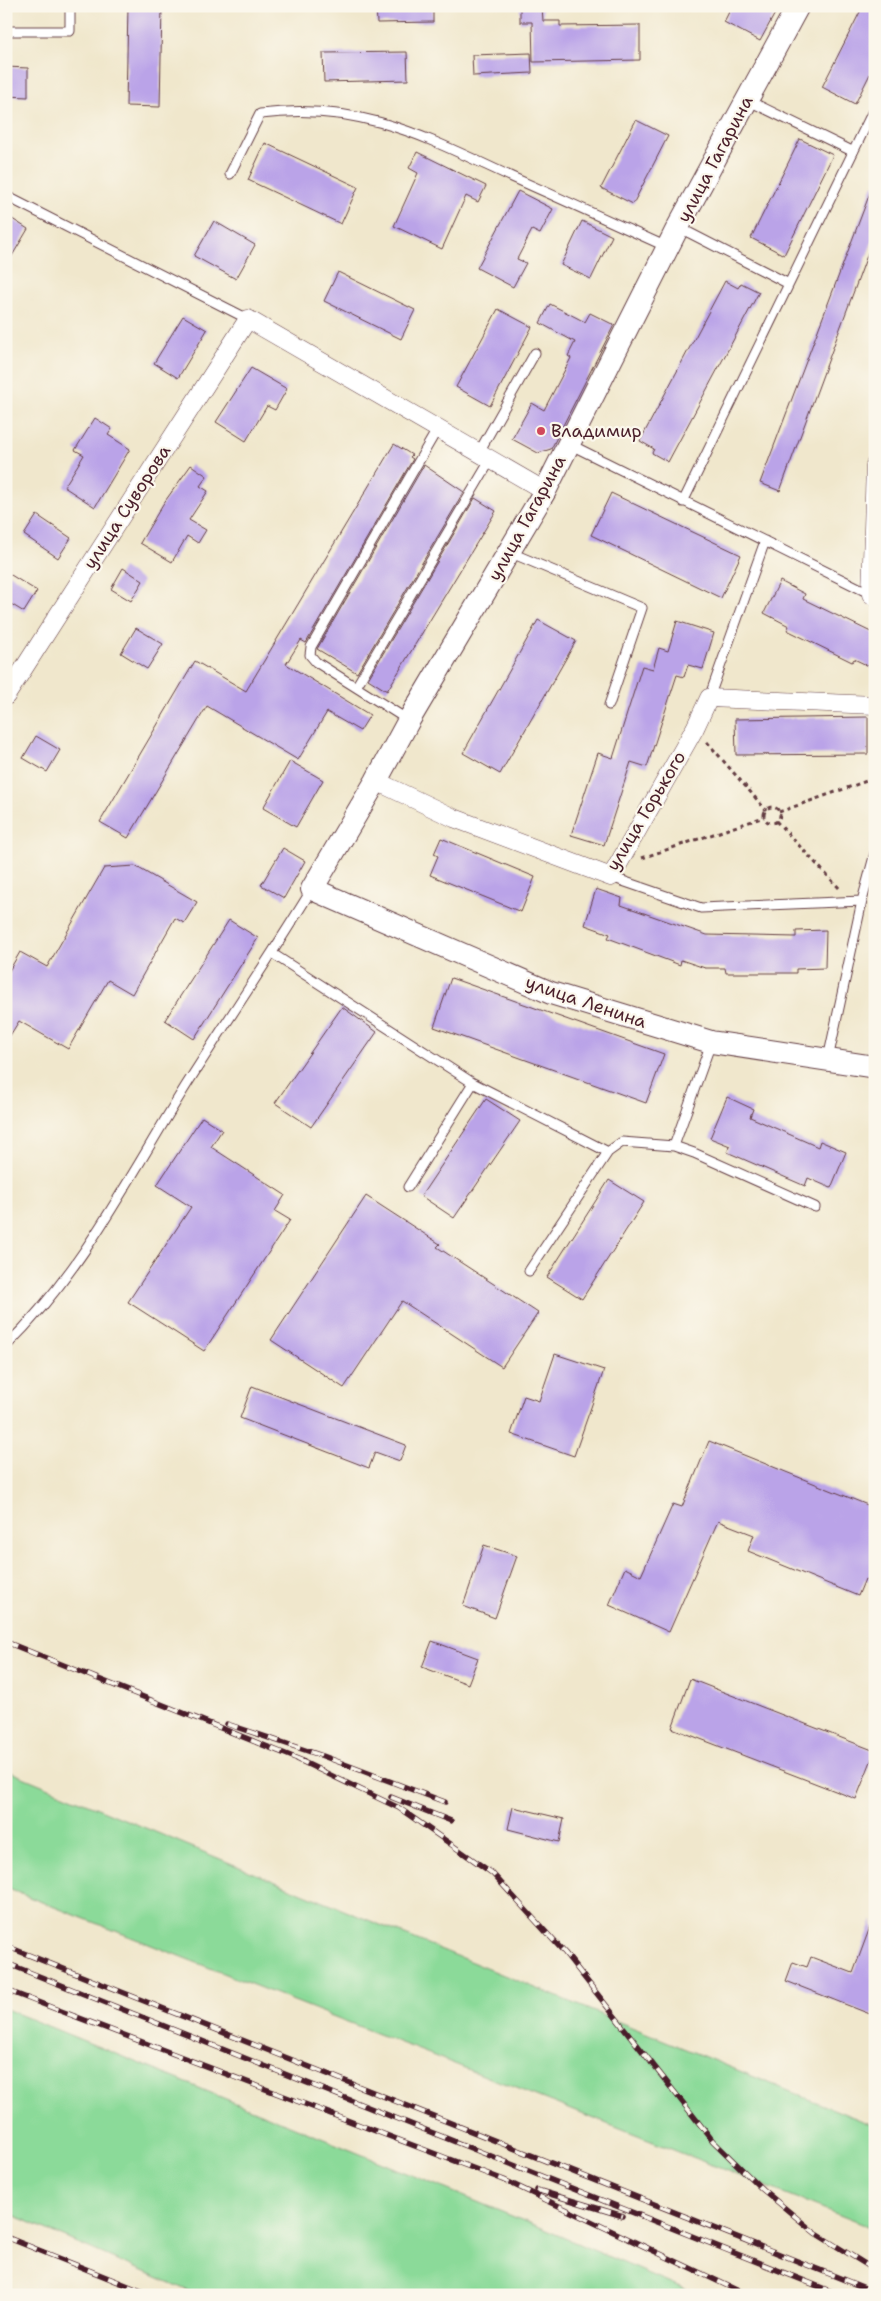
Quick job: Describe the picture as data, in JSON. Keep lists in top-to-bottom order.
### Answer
{
  "streets": {
    "street": [
      "улица Гагарина",
      "улица Суворова",
      "улица Горького",
      "улица Ленина"
    ]
  },
  "crossings": [
    ["улица Гагарина", "улица Горького"],
    ["улица Гагарина", "улица Ленина"]
  ],
  "places": ["Владимир"]
}
